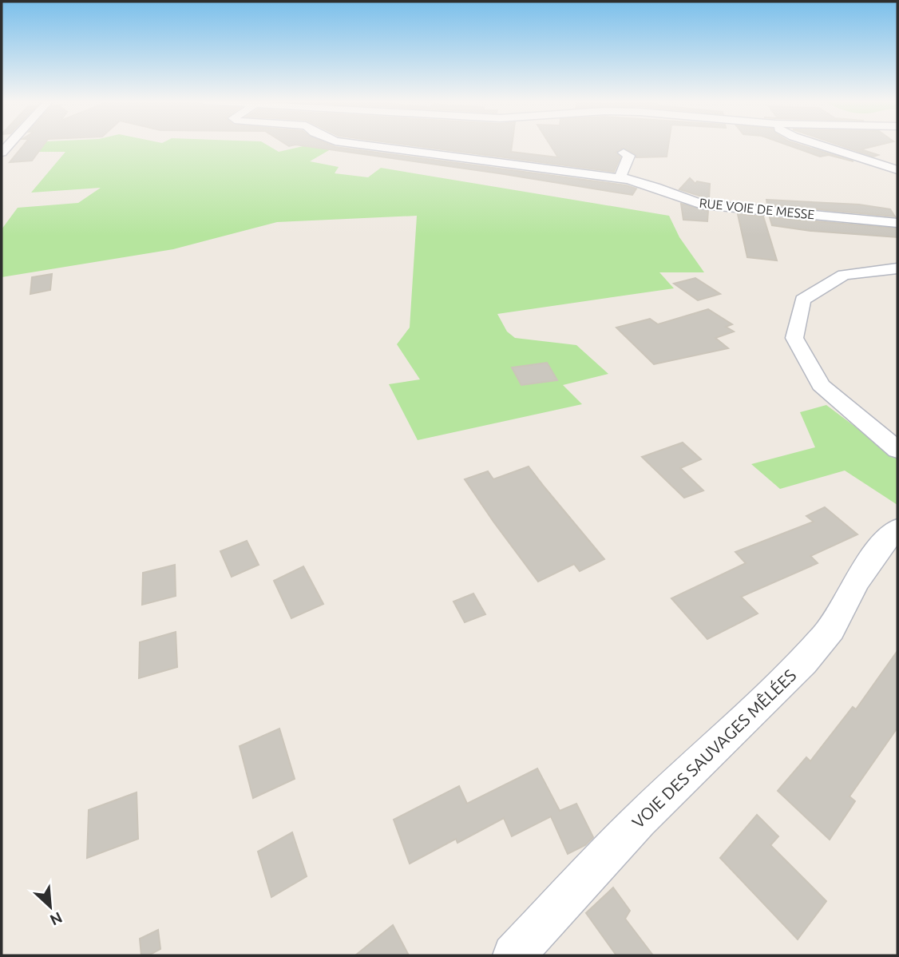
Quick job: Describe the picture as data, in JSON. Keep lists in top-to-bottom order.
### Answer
{
  "streets": {
    "street": ["RUE VOIE DE MESSE", "VOIE DES SAUVAGES MÊLÉES"]
  },
  "north": "bottom right"
}
